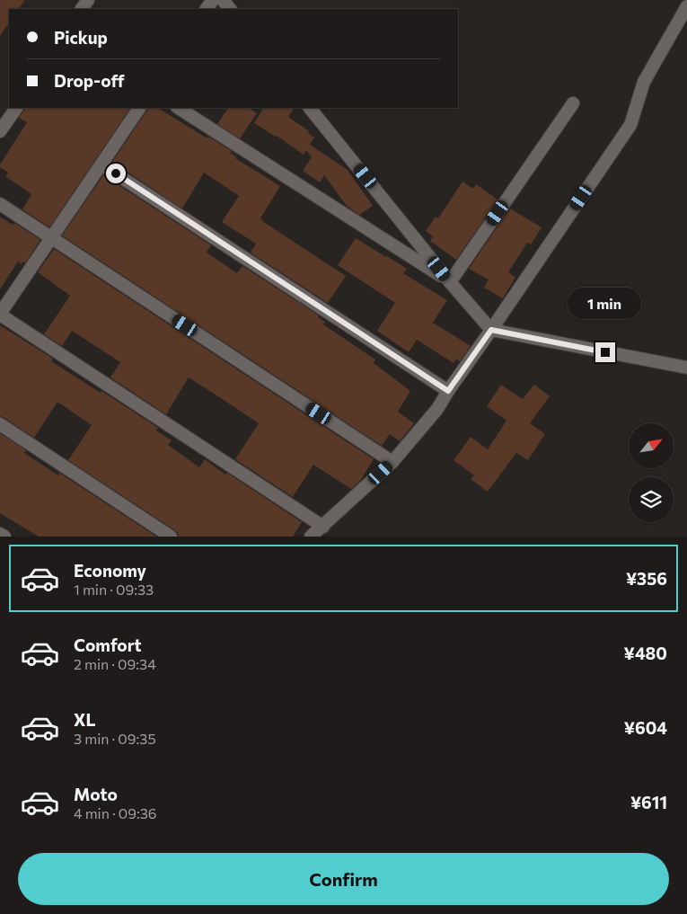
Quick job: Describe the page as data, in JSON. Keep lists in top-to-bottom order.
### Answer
{
  "north": "top right",
  "page": {
    "banner": ["Pickup", "Drop-off"],
    "bubble": "1 min",
    "list": [
      {
        "name": "Economy",
        "note": "1 min · 09:33",
        "value": "¥356"
      },
      {
        "name": "Comfort",
        "note": "2 min · 09:34",
        "value": "¥480"
      },
      {
        "name": "XL",
        "note": "3 min · 09:35",
        "value": "¥604"
      },
      {
        "name": "Moto",
        "note": "4 min · 09:36",
        "value": "¥611"
      }
    ],
    "buttons": "Confirm"
  }
}
